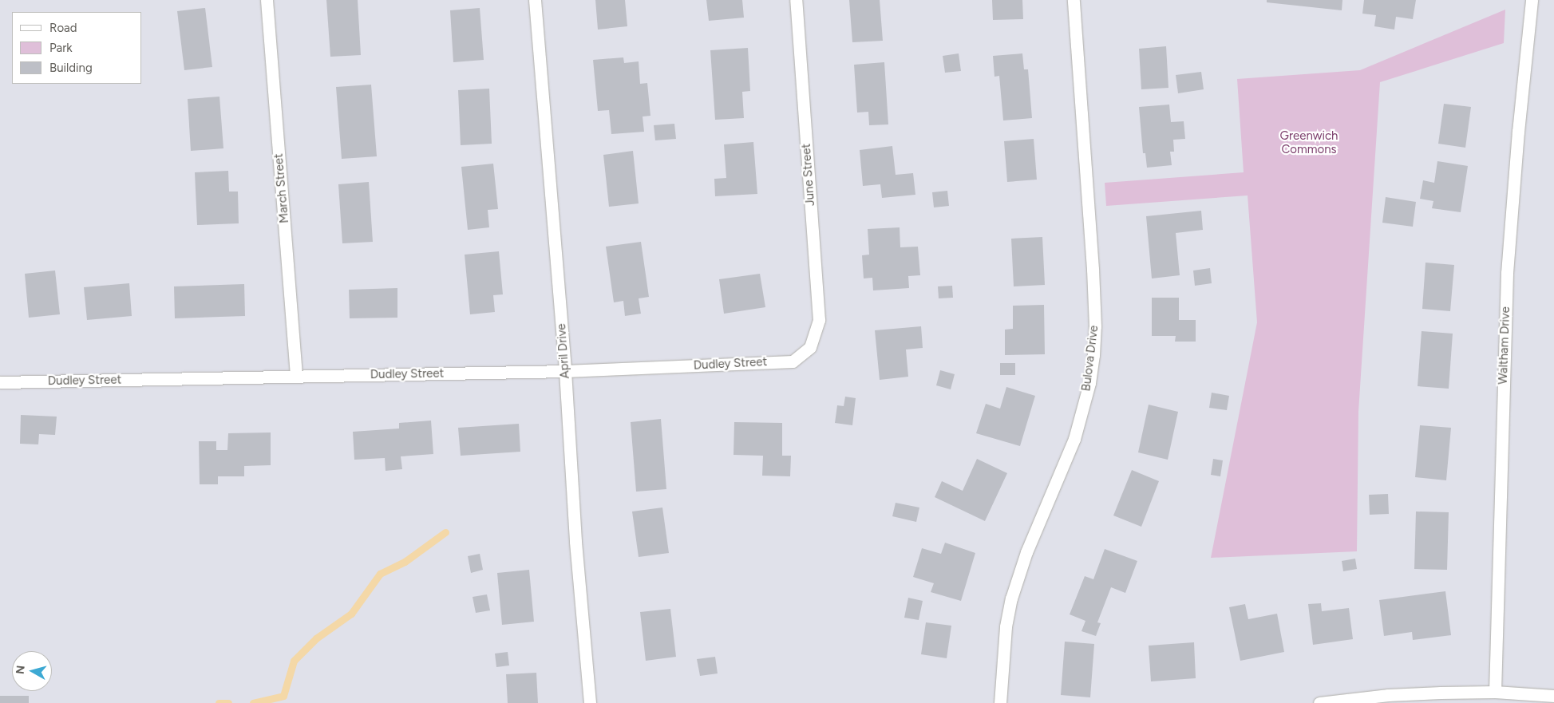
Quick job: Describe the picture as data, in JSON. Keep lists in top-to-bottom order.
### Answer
{
  "streets": {
    "street": [
      "June Street",
      "March Street",
      "Waltham Drive",
      "April Drive",
      "Bulova Drive",
      "Dudley Street"
    ]
  },
  "crossings": [
    ["June Street", "Dudley Street"],
    ["March Street", "Dudley Street"],
    ["April Drive", "Dudley Street"]
  ],
  "parks": ["Greenwich Commons"],
  "legend": ["Road", "Park", "Building"],
  "north": "left"
}
